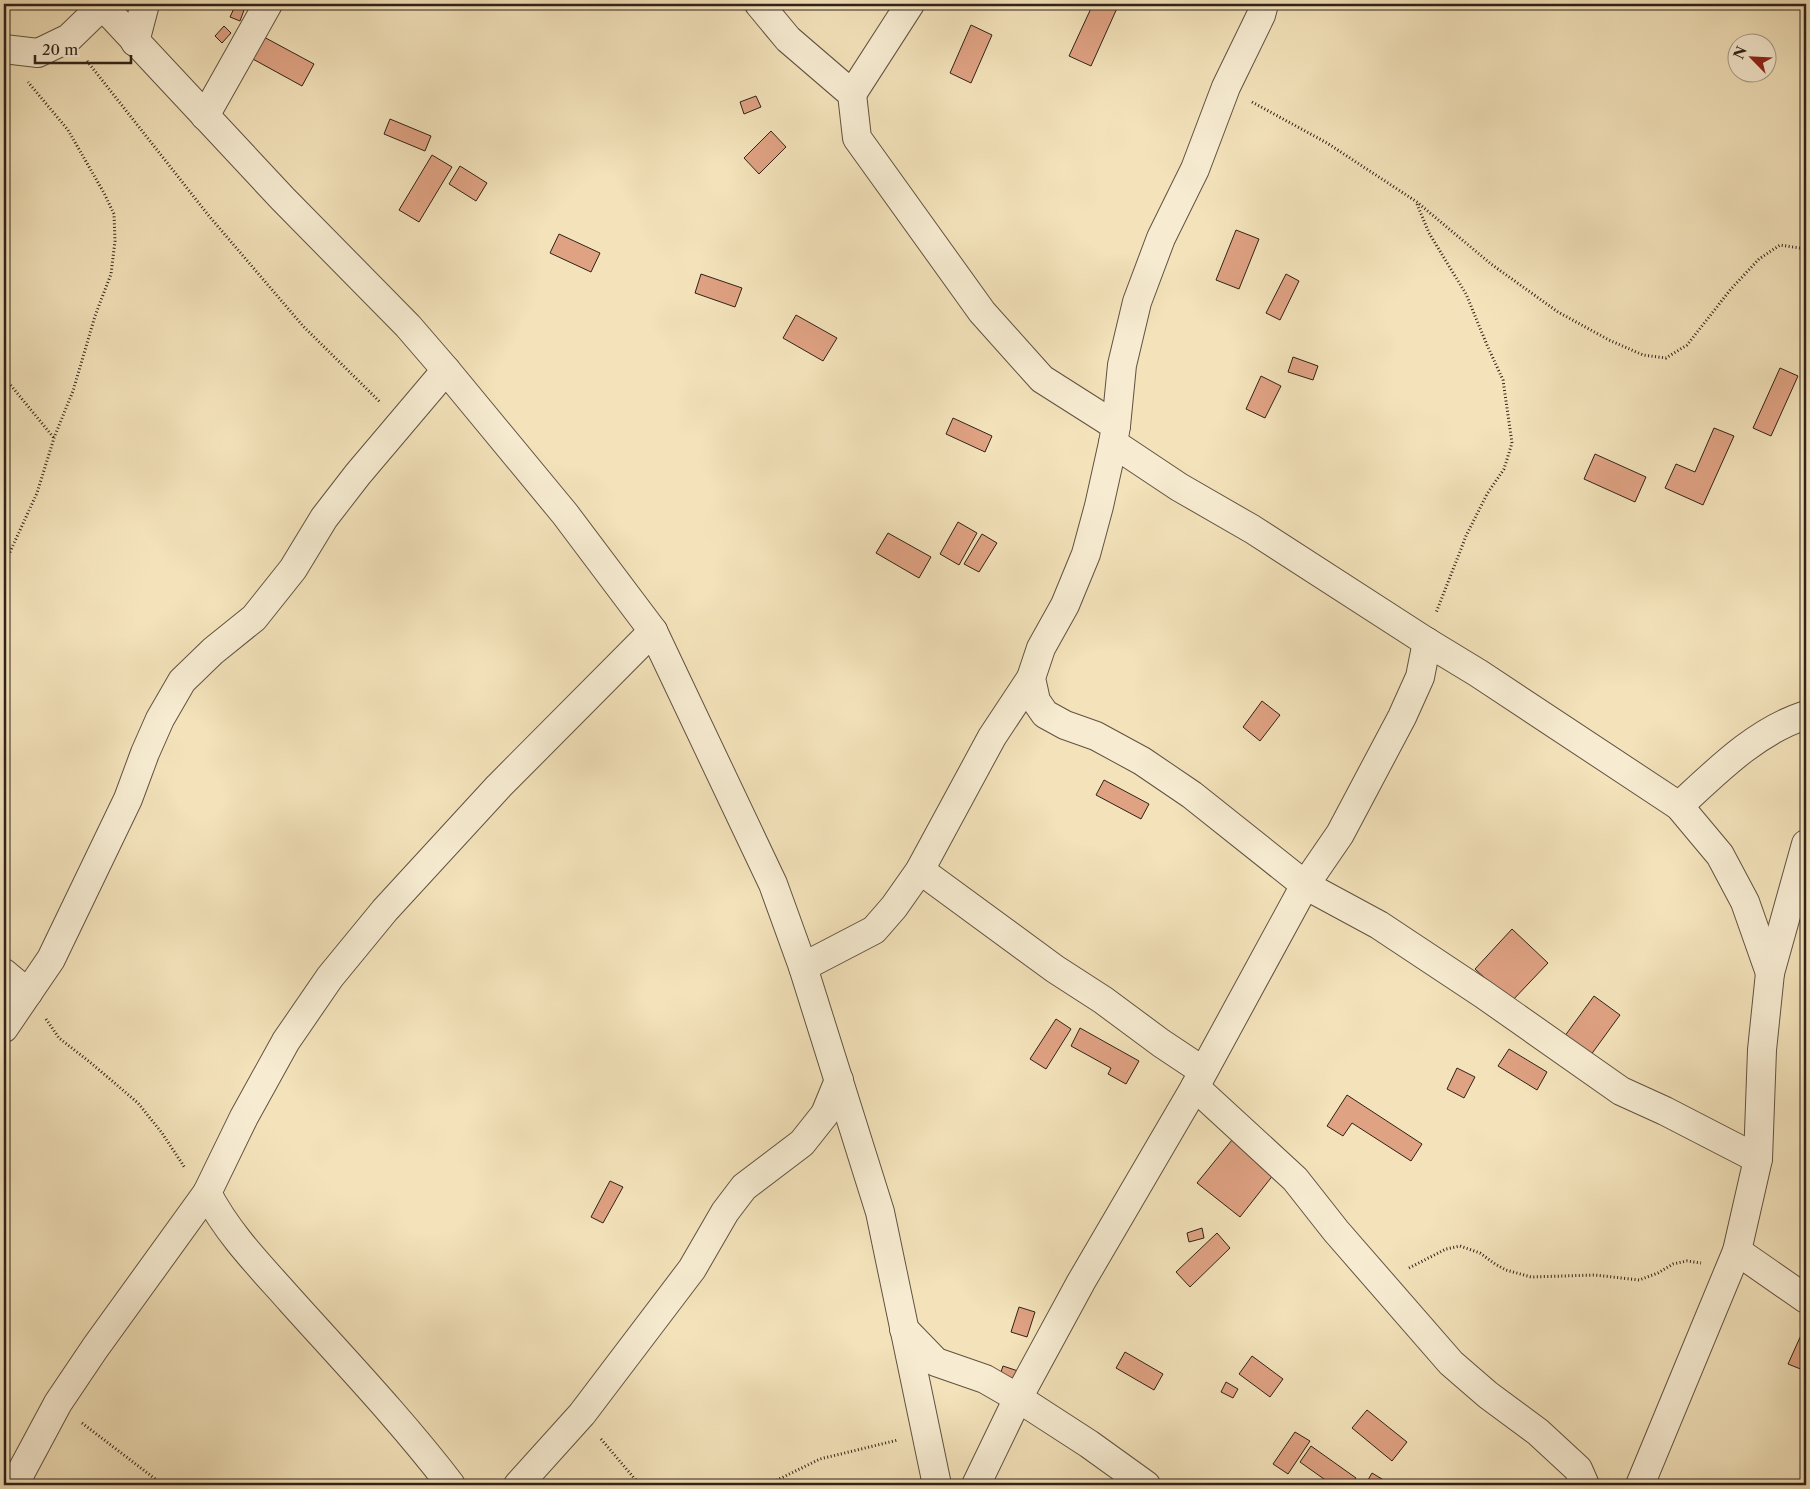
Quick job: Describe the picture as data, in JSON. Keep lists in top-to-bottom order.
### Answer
{
  "scale_bar": "20 m",
  "north": "top left"
}
